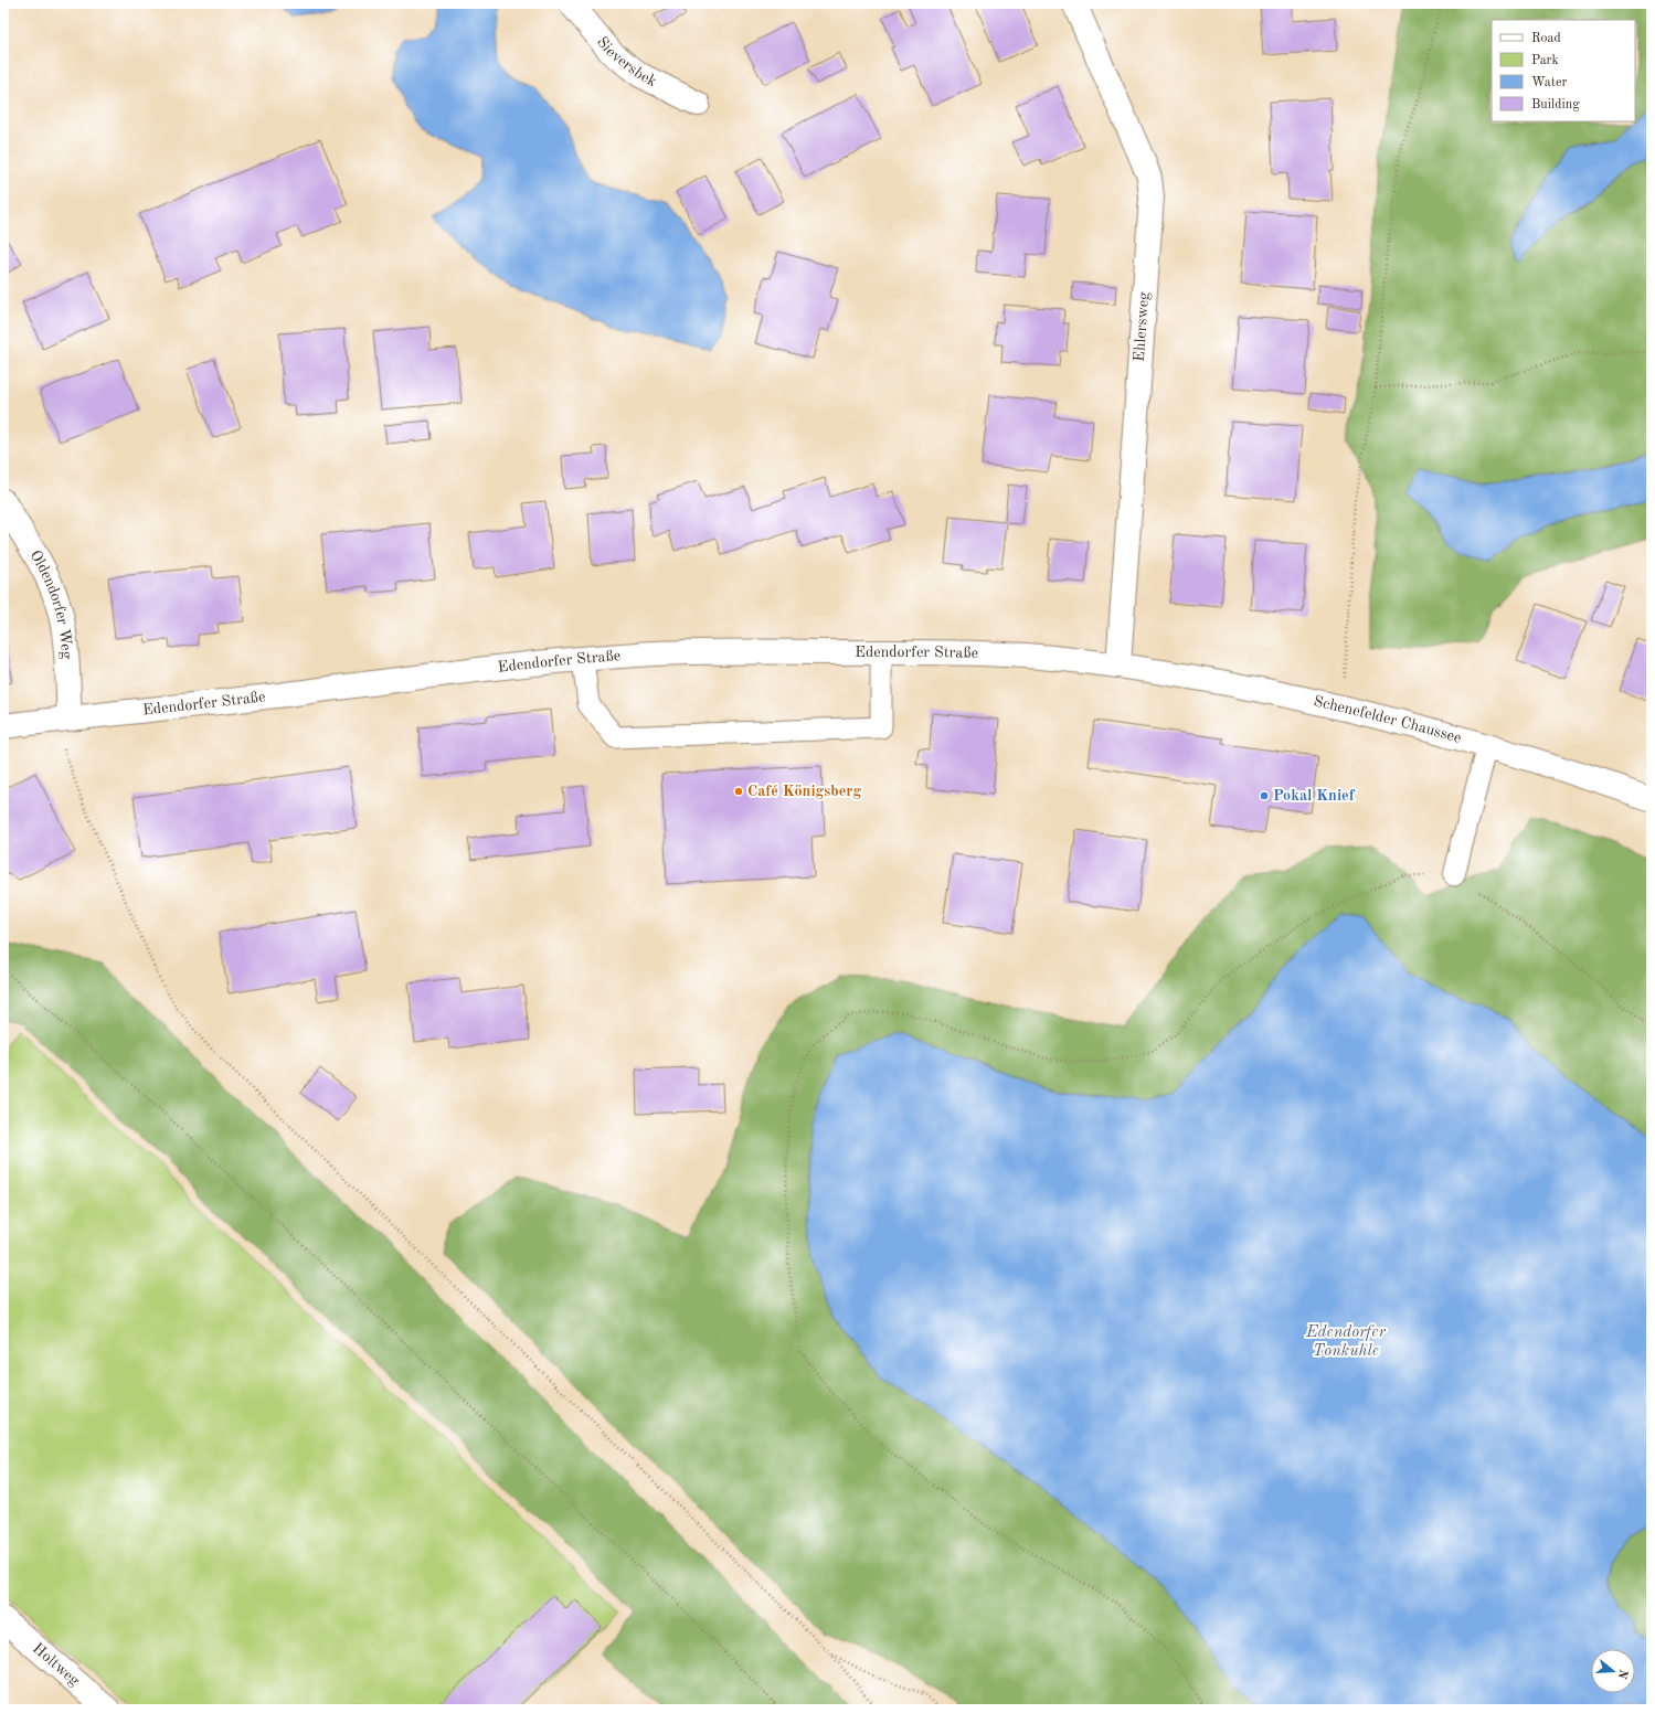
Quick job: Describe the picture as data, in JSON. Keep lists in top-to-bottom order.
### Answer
{
  "streets": {
    "street": [
      "Sieversbek",
      "Ehlersweg",
      "Oldendorfer Weg",
      "Edendorfer Straße",
      "Schenefelder Chaussee",
      "Holtweg"
    ]
  },
  "crossings": [
    ["Ehlersweg", "Edendorfer Straße"],
    ["Ehlersweg", "Schenefelder Chaussee"],
    ["Oldendorfer Weg", "Edendorfer Straße"],
    ["Edendorfer Straße", "Schenefelder Chaussee"]
  ],
  "water": ["Edendorfer Tonkuhle"],
  "places": ["Café Königsberg", "Pokal Knief"],
  "legend": [
    "Road",
    "Park",
    "Water",
    "Building"
  ],
  "north": "right"
}
